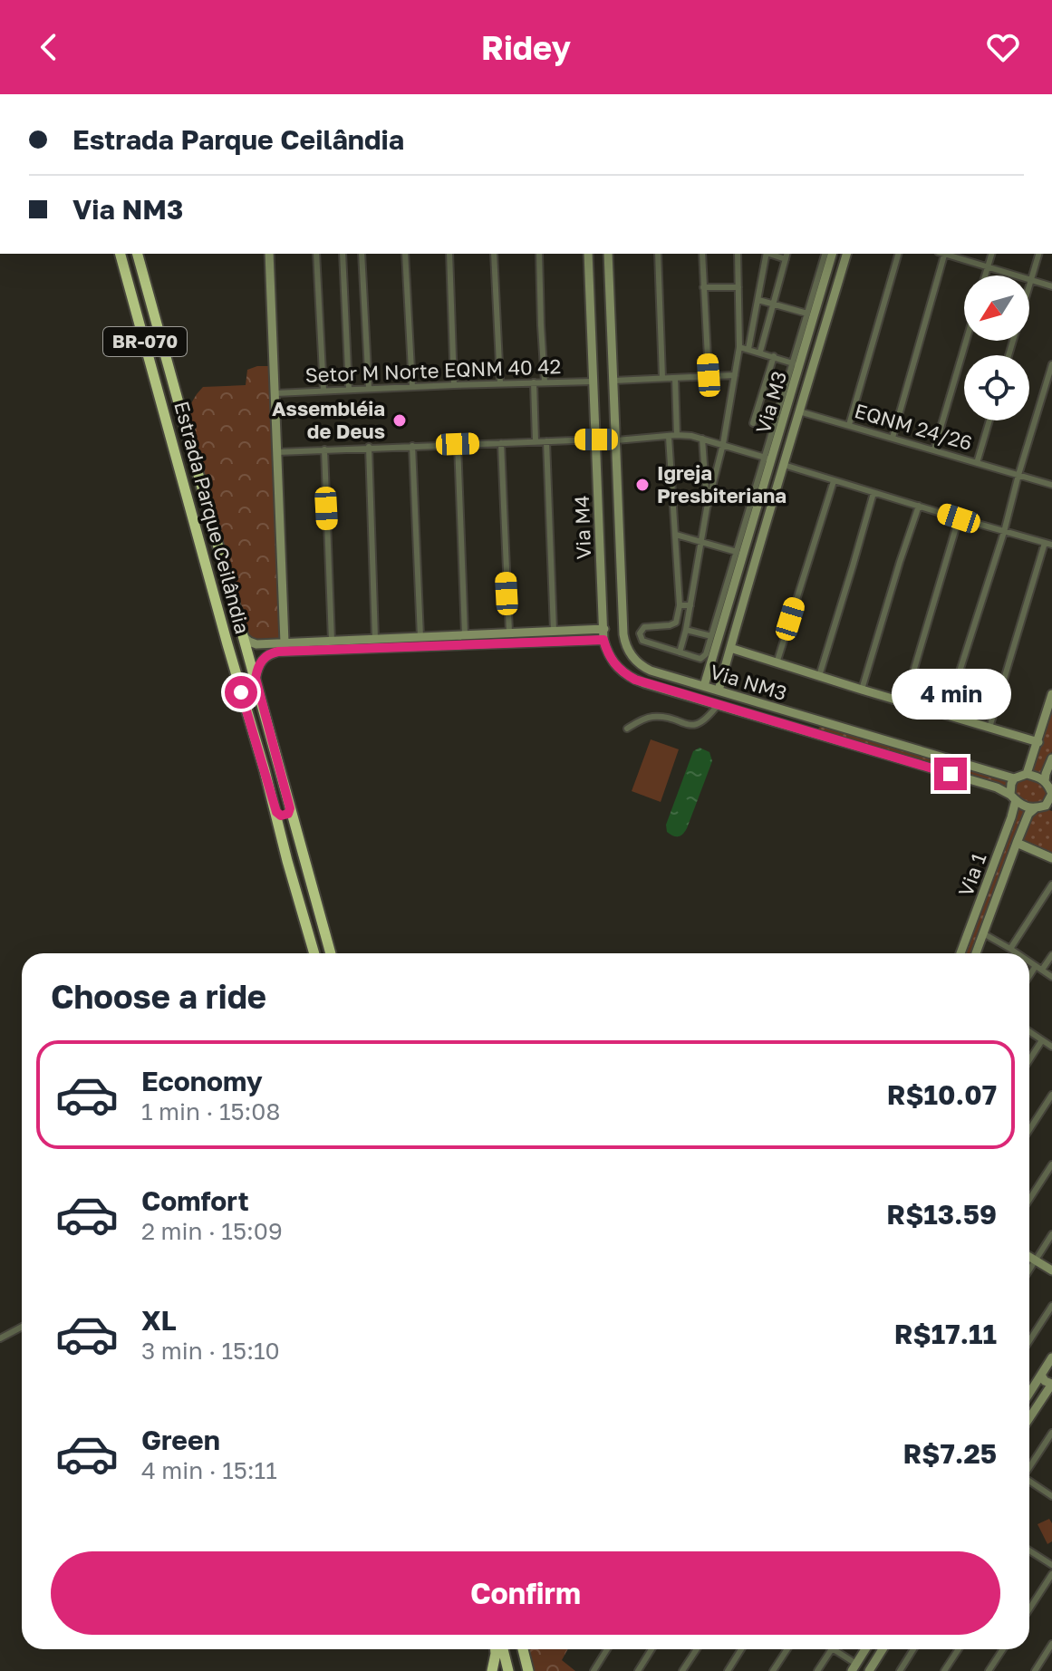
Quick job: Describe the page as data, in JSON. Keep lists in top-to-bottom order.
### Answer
{
  "streets": {
    "highway": ["BR-070", "Estrada Parque Ceilândia"],
    "main road": [
      "Via M3",
      "Via M4",
      "Via NM3",
      "Via 1"
    ],
    "street": ["Setor M Norte EQNM 40 42", "EQNM 24/26"]
  },
  "crossings": [
    ["Setor M Norte EQNM 40 42", "Via M4"],
    ["Via M3", "EQNM 24/26"],
    ["Via M3", "Via NM3"],
    ["Via M4", "Via NM3"],
    ["Via NM3", "Via 1"]
  ],
  "places": ["Assembléia de Deus", "Igreja Presbiteriana"],
  "north": "bottom left",
  "page": {
    "header": "Ridey",
    "banner": ["Estrada Parque Ceilândia", "Via NM3"],
    "bubble": "4 min",
    "heading": "Choose a ride",
    "list": [
      {
        "name": "Economy",
        "note": "1 min · 15:08",
        "value": "R$10.07"
      },
      {
        "name": "Comfort",
        "note": "2 min · 15:09",
        "value": "R$13.59"
      },
      {
        "name": "XL",
        "note": "3 min · 15:10",
        "value": "R$17.11"
      },
      {
        "name": "Green",
        "note": "4 min · 15:11",
        "value": "R$7.25"
      }
    ],
    "buttons": "Confirm"
  }
}
